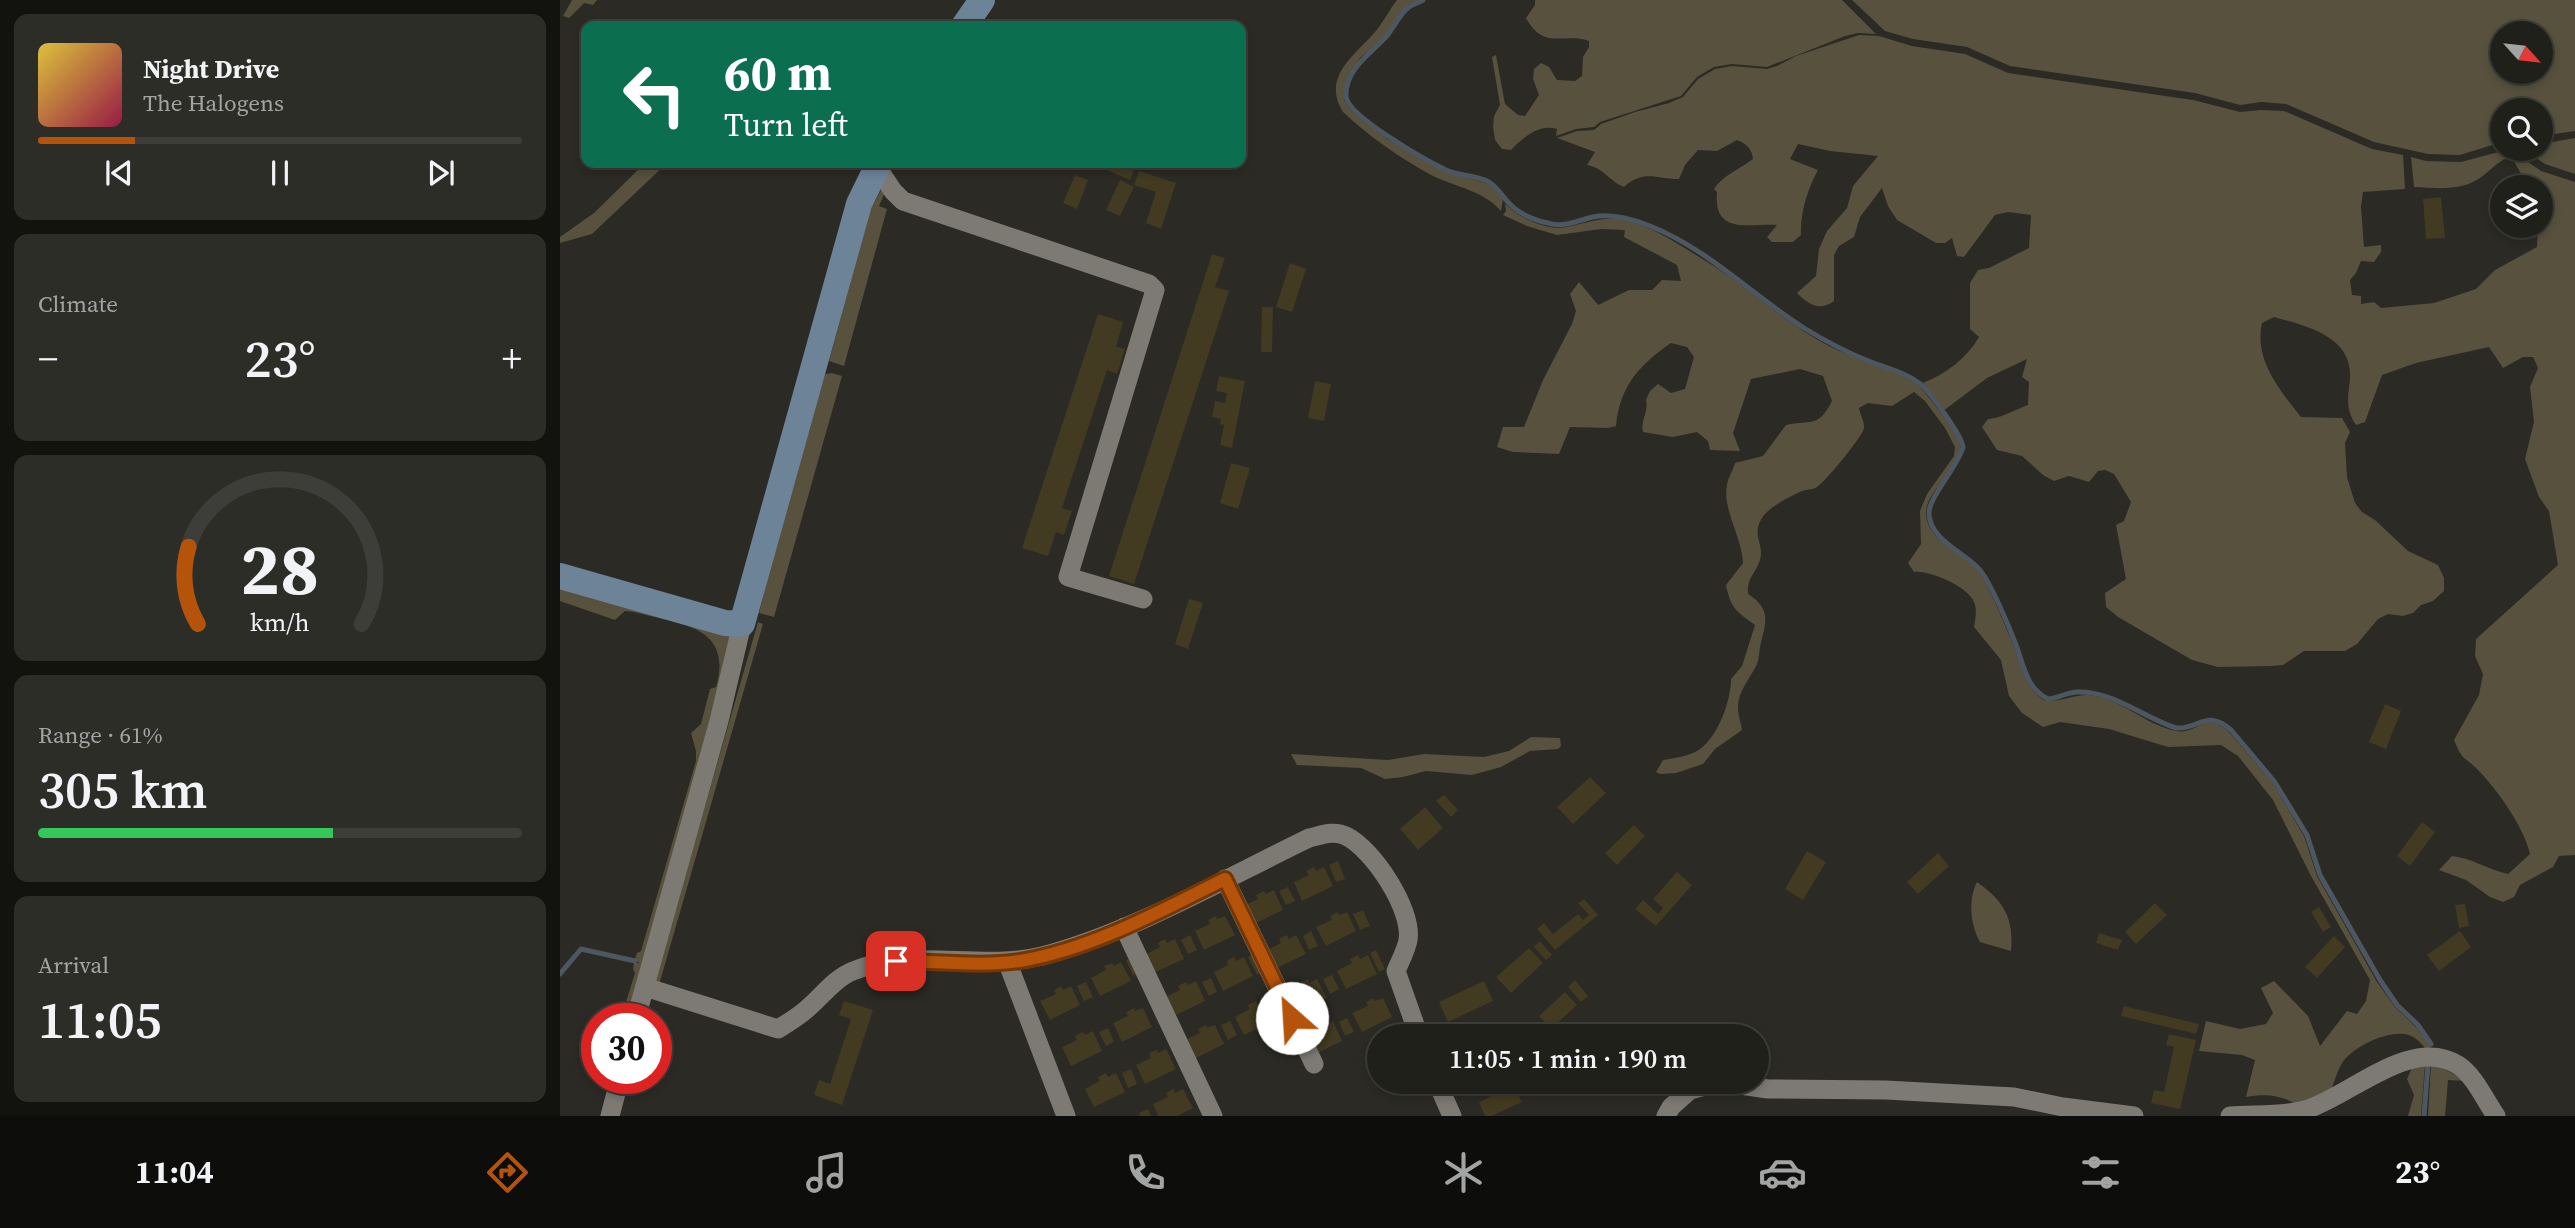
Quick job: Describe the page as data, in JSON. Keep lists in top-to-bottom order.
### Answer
{
  "north": "bottom right",
  "page": {
    "turn": ["60 m", "Turn left"],
    "song": ["Night Drive", "The Halogens"],
    "tile": [
      "Climate",
      ["Range · 61%", "305 km"],
      ["Arrival", "11:05"]
    ],
    "heat": ["−", "23°", "+"],
    "limit": "30",
    "trip": "11:05 · 1 min · 190 m",
    "tabs": ["11:04", "23°"],
    "gauge": ["28", "km/h"]
  }
}
